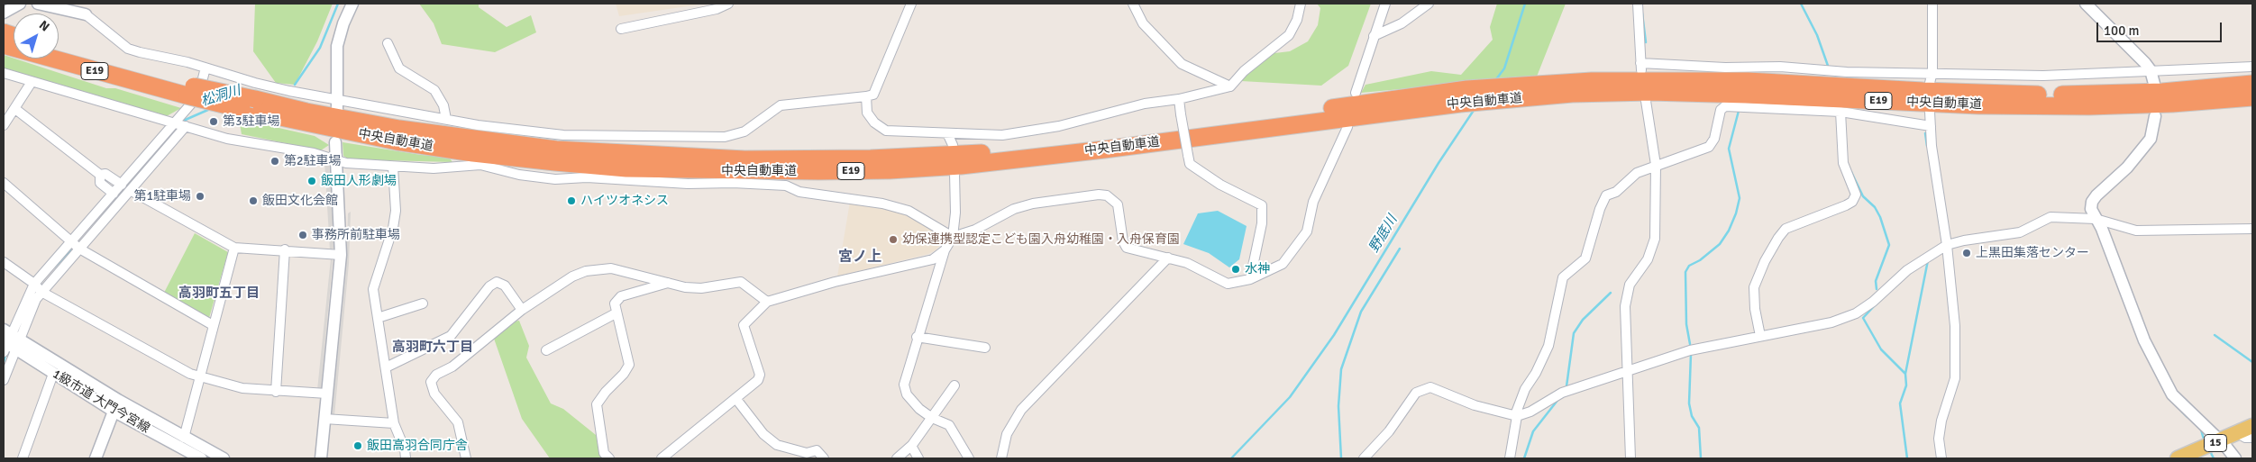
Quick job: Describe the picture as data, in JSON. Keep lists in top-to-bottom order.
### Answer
{
  "streets": {
    "highway": ["E19", "中央自動車道"],
    "main road": ["15"],
    "street": ["1級市道 大門今宮線"]
  },
  "districts": ["宮ノ上", "高羽町五丁目", "高羽町六丁目"],
  "water": ["松洞川", "野底川"],
  "places": [
    "第3駐車場",
    "第2駐車場",
    "飯田人形劇場",
    "第1駐車場",
    "飯田文化会館",
    "ハイツオネシス",
    "事務所前駐車場",
    "幼保連携型認定こども園入舟幼稚園・入舟保育園",
    "上黒田集落センター",
    "水神",
    "飯田高羽合同庁舎"
  ],
  "scale_bar": "100 m",
  "north": "top right"
}
